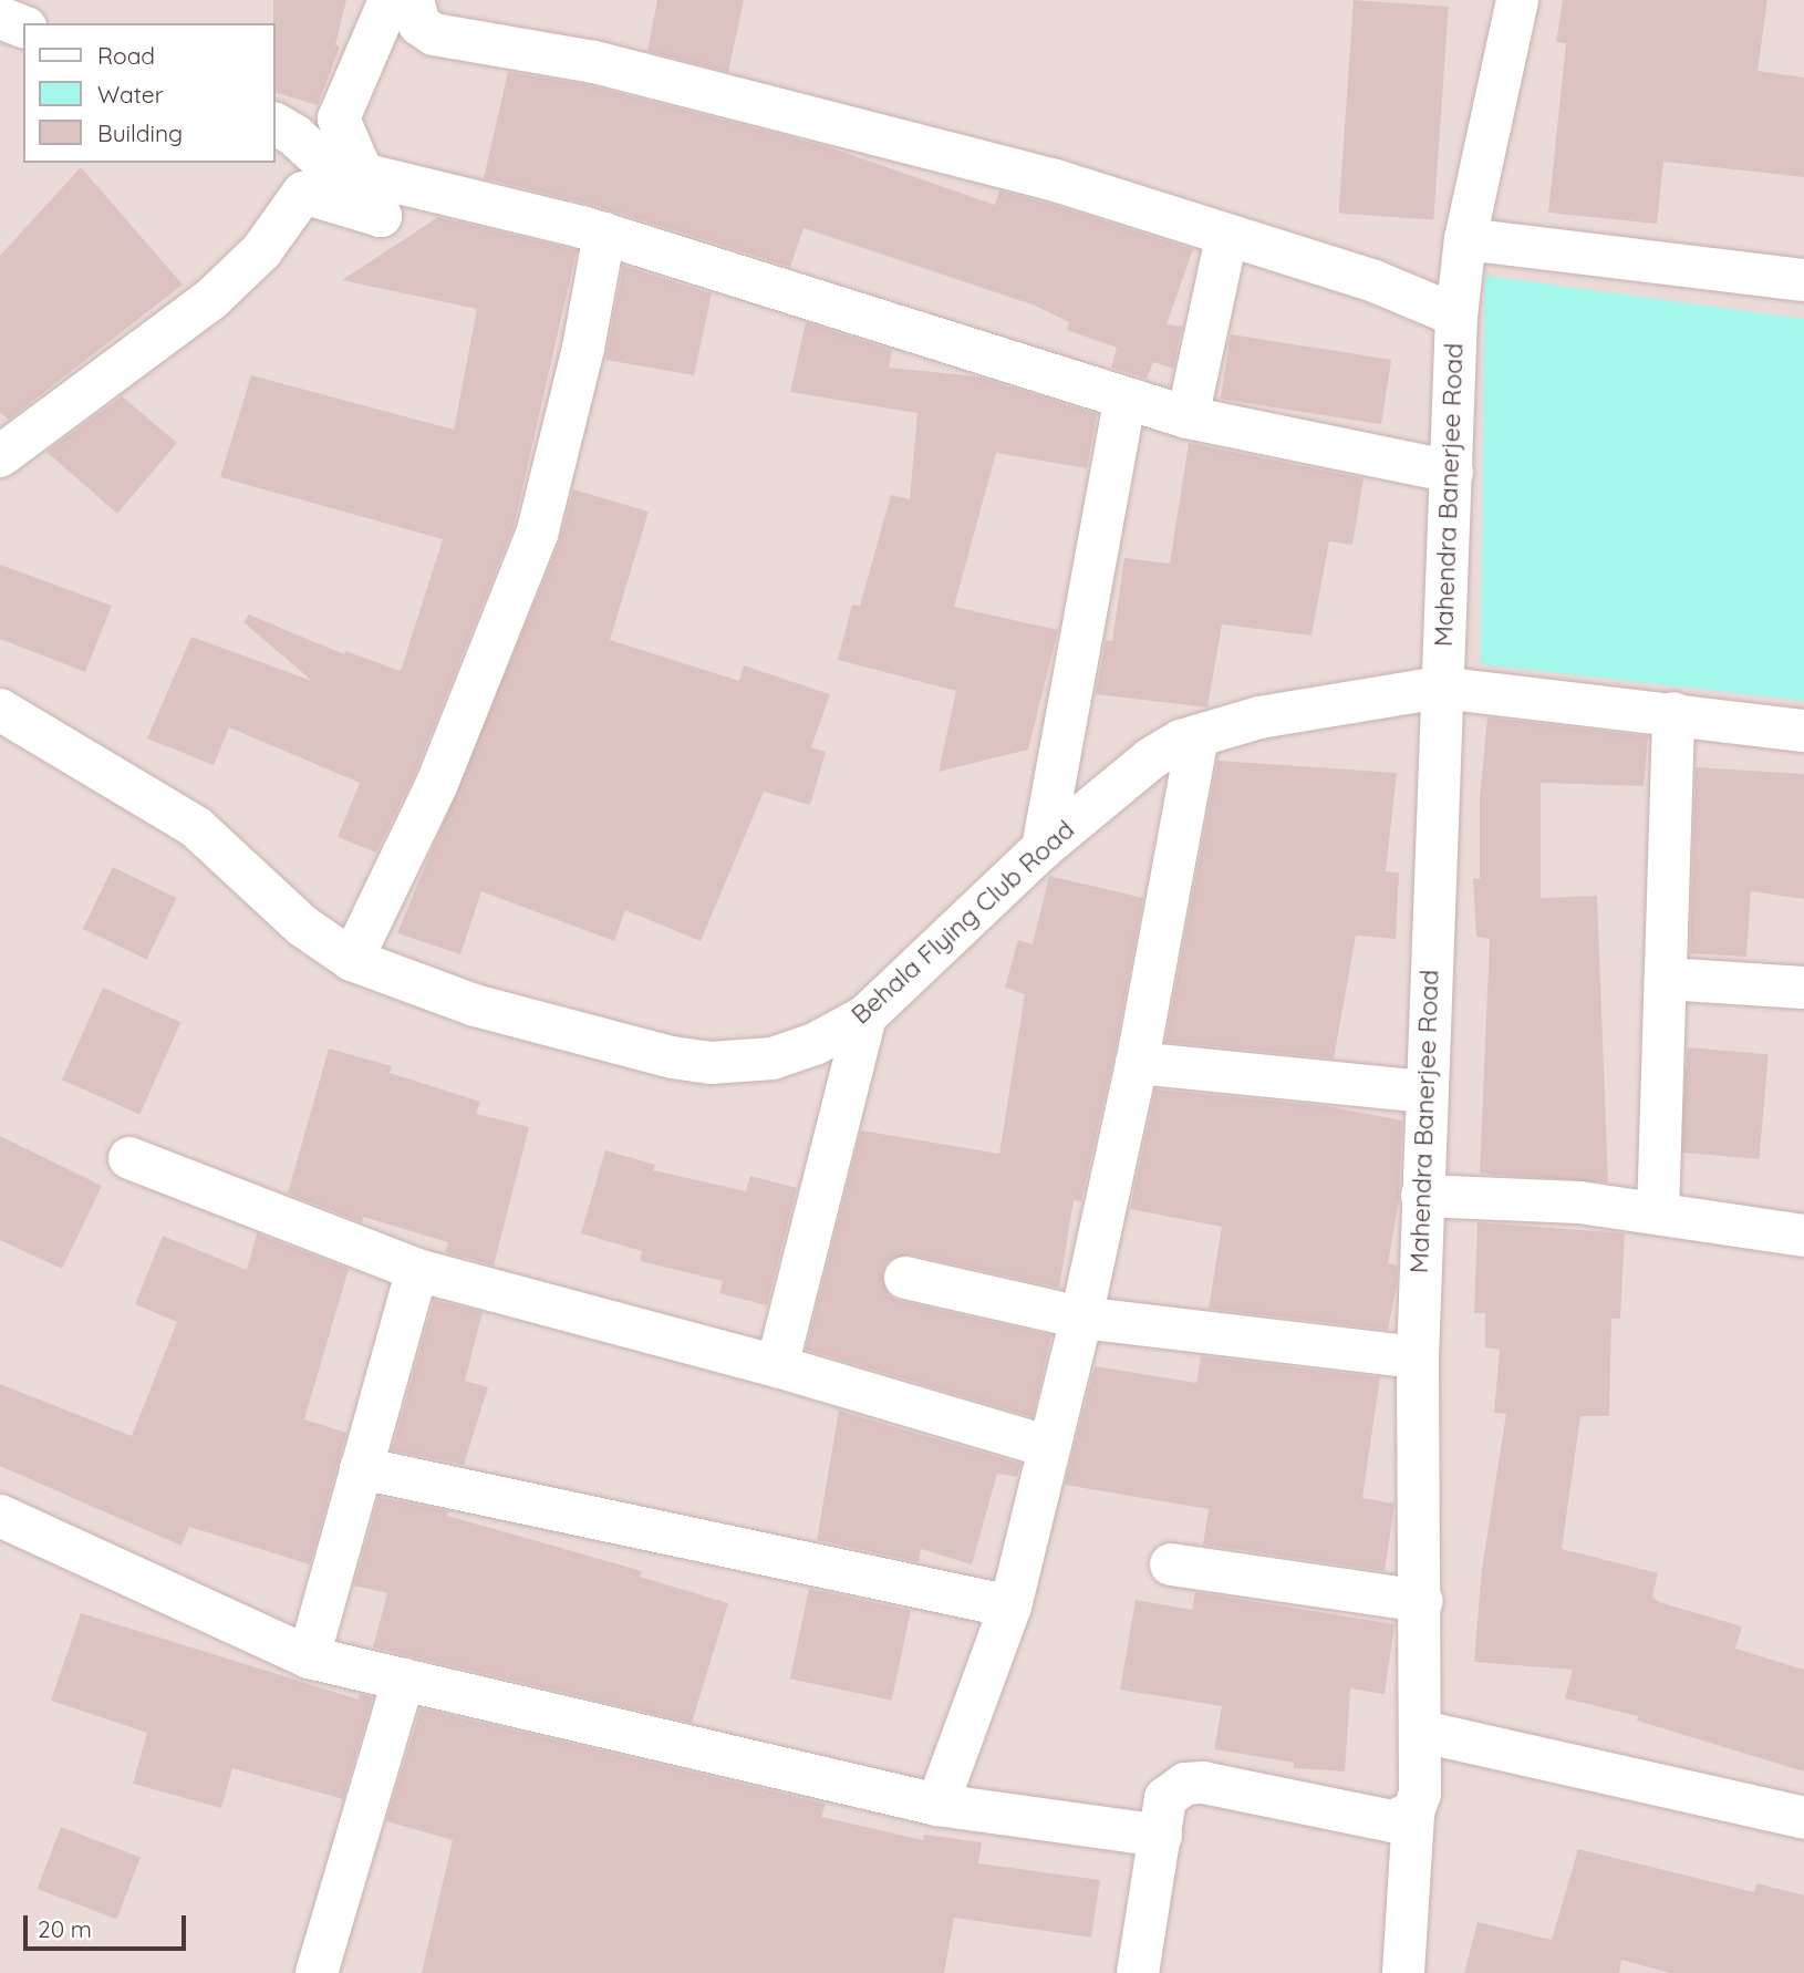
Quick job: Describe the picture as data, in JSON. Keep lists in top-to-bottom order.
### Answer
{
  "streets": {
    "street": ["Mahendra Banerjee Road", "Behala Flying Club Road"]
  },
  "crossings": [
    ["Mahendra Banerjee Road", "Behala Flying Club Road"]
  ],
  "legend": ["Road", "Water", "Building"],
  "scale_bar": "20 m"
}
